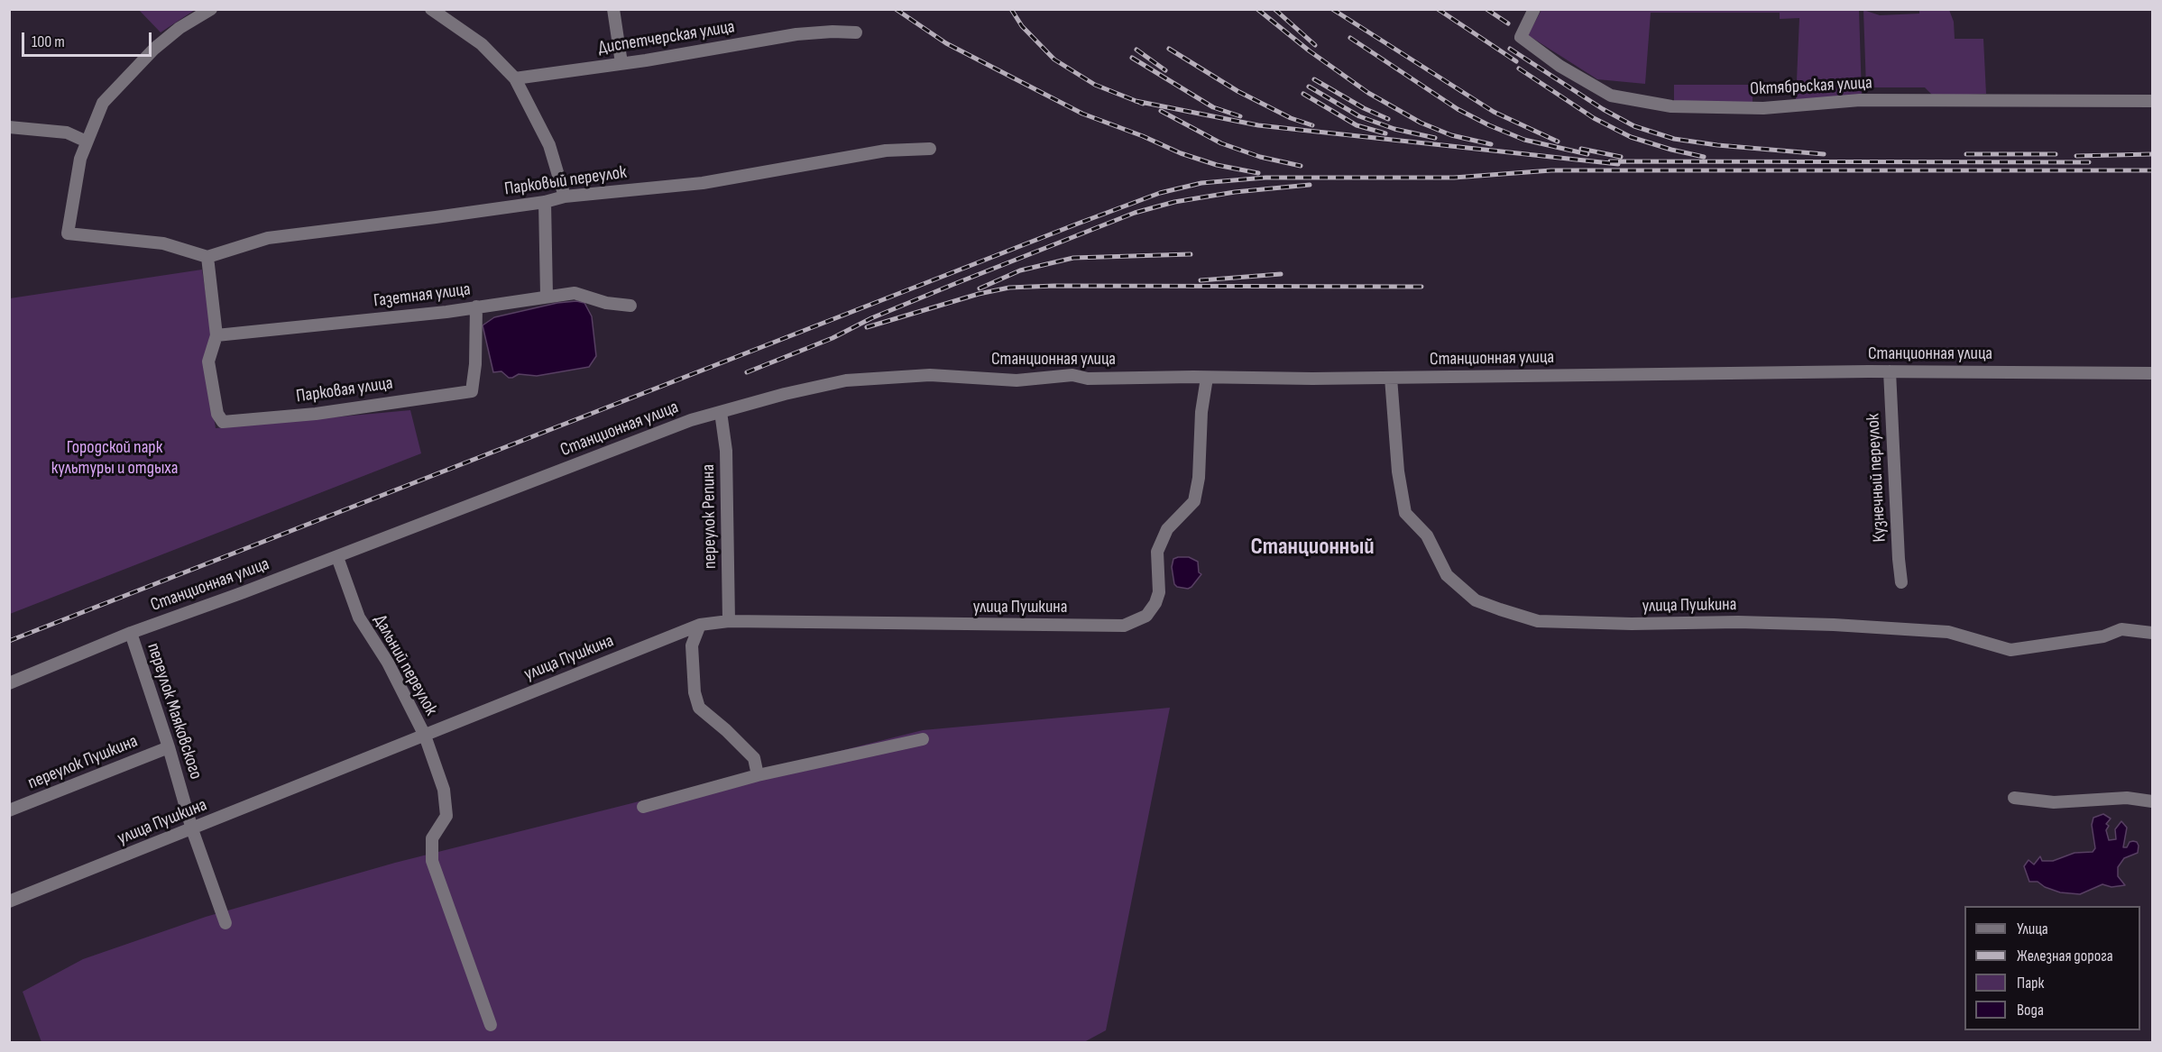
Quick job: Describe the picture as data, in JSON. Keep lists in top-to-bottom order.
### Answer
{
  "streets": {
    "street": [
      "Диспетчерская улица",
      "Октябрьская улица",
      "Парковый переулок",
      "Газетная улица",
      "Станционная улица",
      "Парковая улица",
      "Кузнечный переулок",
      "переулок Репина",
      "улица Пушкина",
      "Дальний переулок",
      "переулок Маяковского",
      "переулок Пушкина"
    ]
  },
  "crossings": [
    ["Газетная улица", "Парковая улица"],
    ["Станционная улица", "Кузнечный переулок"],
    ["Станционная улица", "переулок Репина"],
    ["Станционная улица", "улица Пушкина"],
    ["Станционная улица", "Дальний переулок"],
    ["Станционная улица", "переулок Маяковского"],
    ["переулок Репина", "улица Пушкина"],
    ["улица Пушкина", "Дальний переулок"],
    ["улица Пушкина", "переулок Маяковского"],
    ["переулок Маяковского", "переулок Пушкина"]
  ],
  "districts": ["Станционный"],
  "parks": ["Городской парк культуры и отдыха"],
  "legend": [
    "Улица",
    "Железная дорога",
    "Парк",
    "Вода"
  ],
  "scale_bar": "100 m"
}
